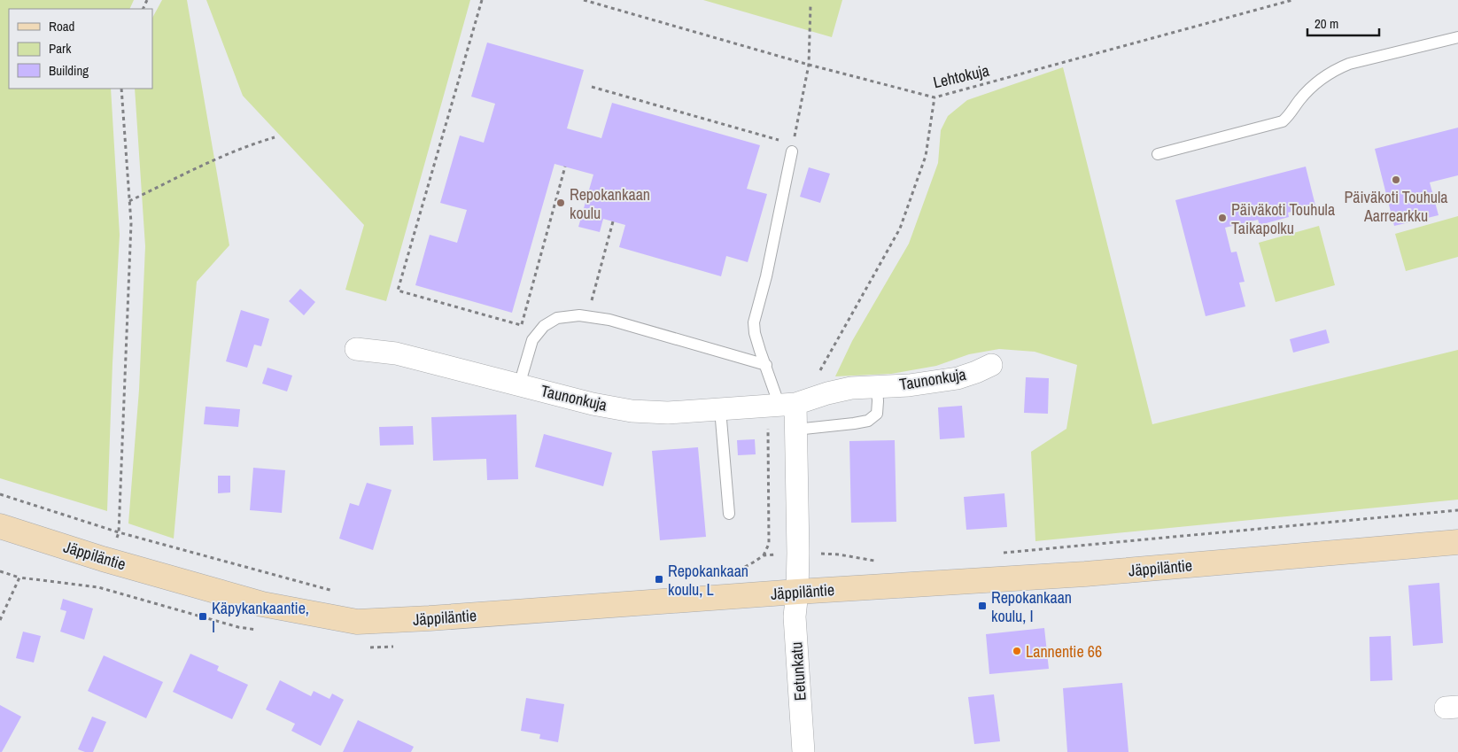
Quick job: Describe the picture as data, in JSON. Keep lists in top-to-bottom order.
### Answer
{
  "streets": {
    "main road": ["Jäppiläntie"],
    "street": ["Taunonkuja", "Eetunkatu"],
    "path": ["Lehtokuja"]
  },
  "crossings": [
    ["Jäppiläntie", "Eetunkatu"]
  ],
  "places": {
    "other": [
      "Päiväkoti Touhula Aarrearkku",
      "Repokankaan koulu",
      "Päiväkoti Touhula Taikapolku",
      "Lannentie 66"
    ],
    "transit": ["Repokankaan koulu, L", "Repokankaan koulu, I", "Käpykankaantie, I"]
  },
  "legend": ["Road", "Park", "Building"],
  "scale_bar": "20 m"
}
